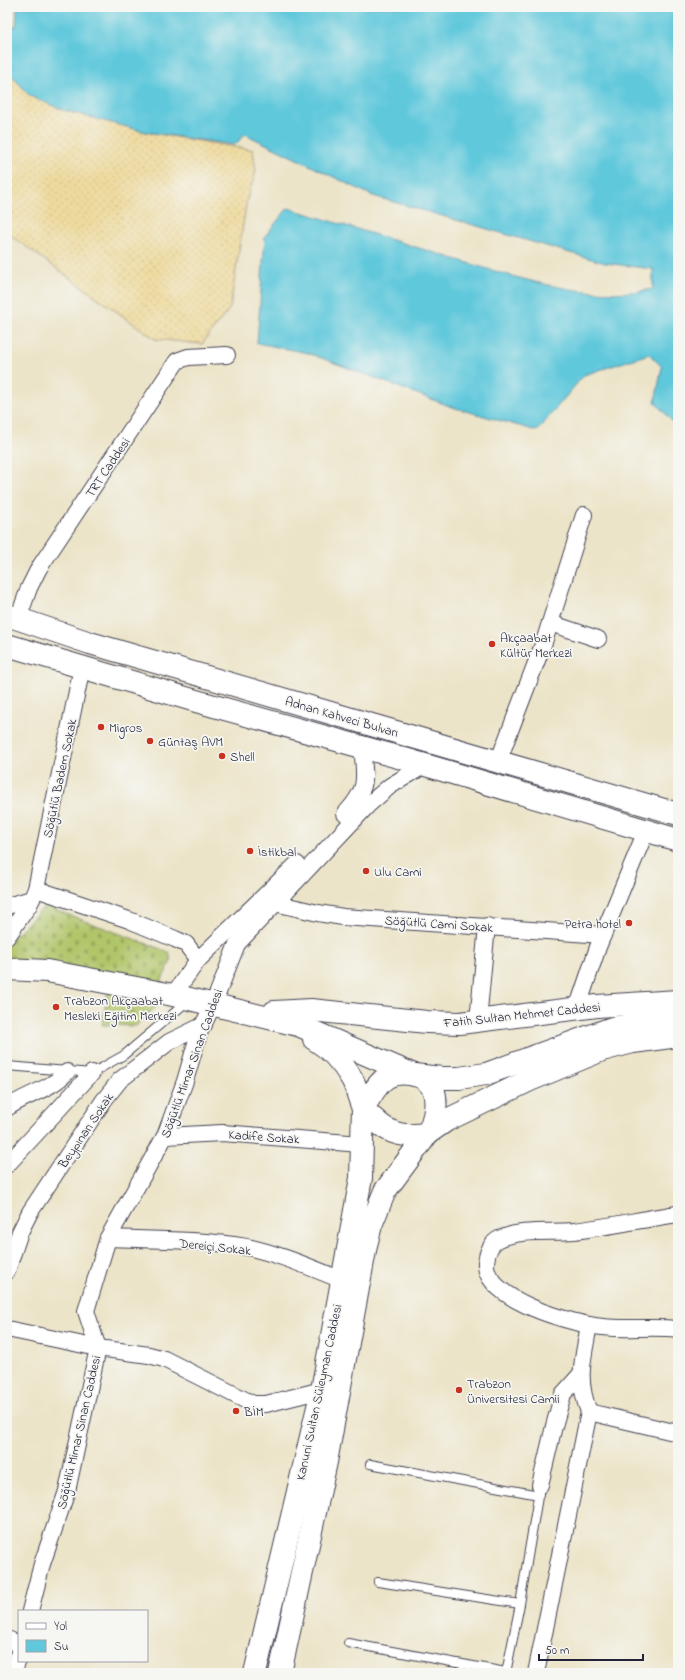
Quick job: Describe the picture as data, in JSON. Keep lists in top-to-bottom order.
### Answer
{
  "streets": {
    "main road": ["Adnan Kahveci Bulvarı", "Fatih Sultan Mehmet Caddesi", "Kanuni Sultan Süleyman Caddesi"],
    "street": [
      "TRT Caddesi",
      "Söğütlü Badem Sokak",
      "Söğütlü Cami Sokak",
      "Söğütlü Mimar Sinan Caddesi",
      "Beypınarı Sokak",
      "Kadife Sokak",
      "Dereiçi Sokak"
    ]
  },
  "crossings": [
    ["TRT Caddesi", "Adnan Kahveci Bulvarı"],
    ["Adnan Kahveci Bulvarı", "Söğütlü Badem Sokak"],
    ["Adnan Kahveci Bulvarı", "Söğütlü Mimar Sinan Caddesi"],
    ["Söğütlü Cami Sokak", "Söğütlü Mimar Sinan Caddesi"],
    ["Fatih Sultan Mehmet Caddesi", "Söğütlü Mimar Sinan Caddesi"],
    ["Fatih Sultan Mehmet Caddesi", "Kanuni Sultan Süleyman Caddesi"],
    ["Söğütlü Mimar Sinan Caddesi", "Beypınarı Sokak"],
    ["Söğütlü Mimar Sinan Caddesi", "Kadife Sokak"],
    ["Söğütlü Mimar Sinan Caddesi", "Dereiçi Sokak"],
    ["Kadife Sokak", "Kanuni Sultan Süleyman Caddesi"],
    ["Dereiçi Sokak", "Kanuni Sultan Süleyman Caddesi"]
  ],
  "places": [
    "Akçaabat Kültür Merkezi",
    "Migros",
    "Güntaş AVM",
    "Shell",
    "İstikbal",
    "Ulu Cami",
    "Petra hotel",
    "Trabzon Akçaabat Mesleki Eğitim Merkezi",
    "Trabzon Üniversitesi Camii",
    "BİM"
  ],
  "legend": ["Yol", "Su"],
  "scale_bar": "50 m"
}
